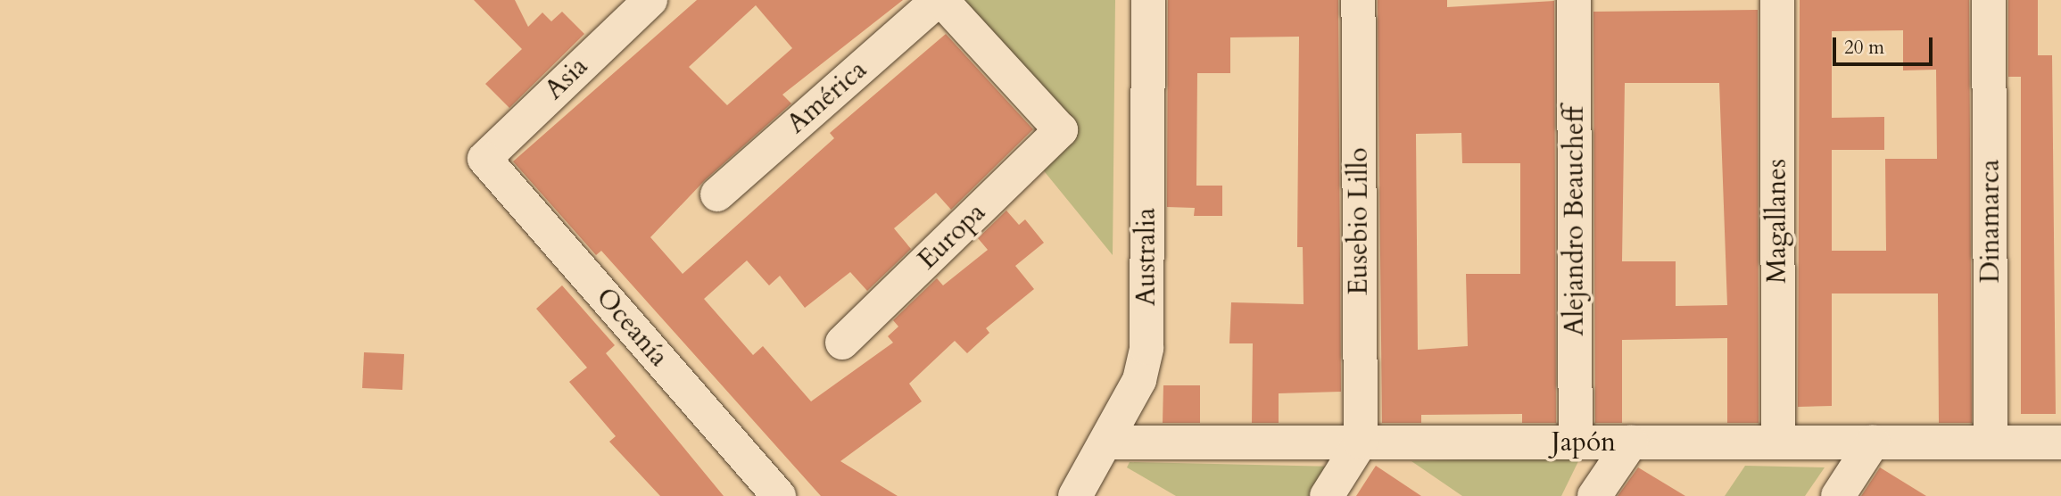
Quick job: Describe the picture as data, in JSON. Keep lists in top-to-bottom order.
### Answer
{
  "streets": {
    "street": [
      "Asia",
      "América",
      "Eusebio Lillo",
      "Alejandro Beaucheff",
      "Magallanes",
      "Dinamarca",
      "Europa",
      "Australia",
      "Oceanía",
      "Japón"
    ]
  },
  "crossings": [
    ["Asia", "Oceanía"],
    ["América", "Europa"],
    ["Eusebio Lillo", "Japón"],
    ["Alejandro Beaucheff", "Japón"],
    ["Magallanes", "Japón"],
    ["Dinamarca", "Japón"],
    ["Australia", "Japón"]
  ],
  "scale_bar": "20 m"
}
